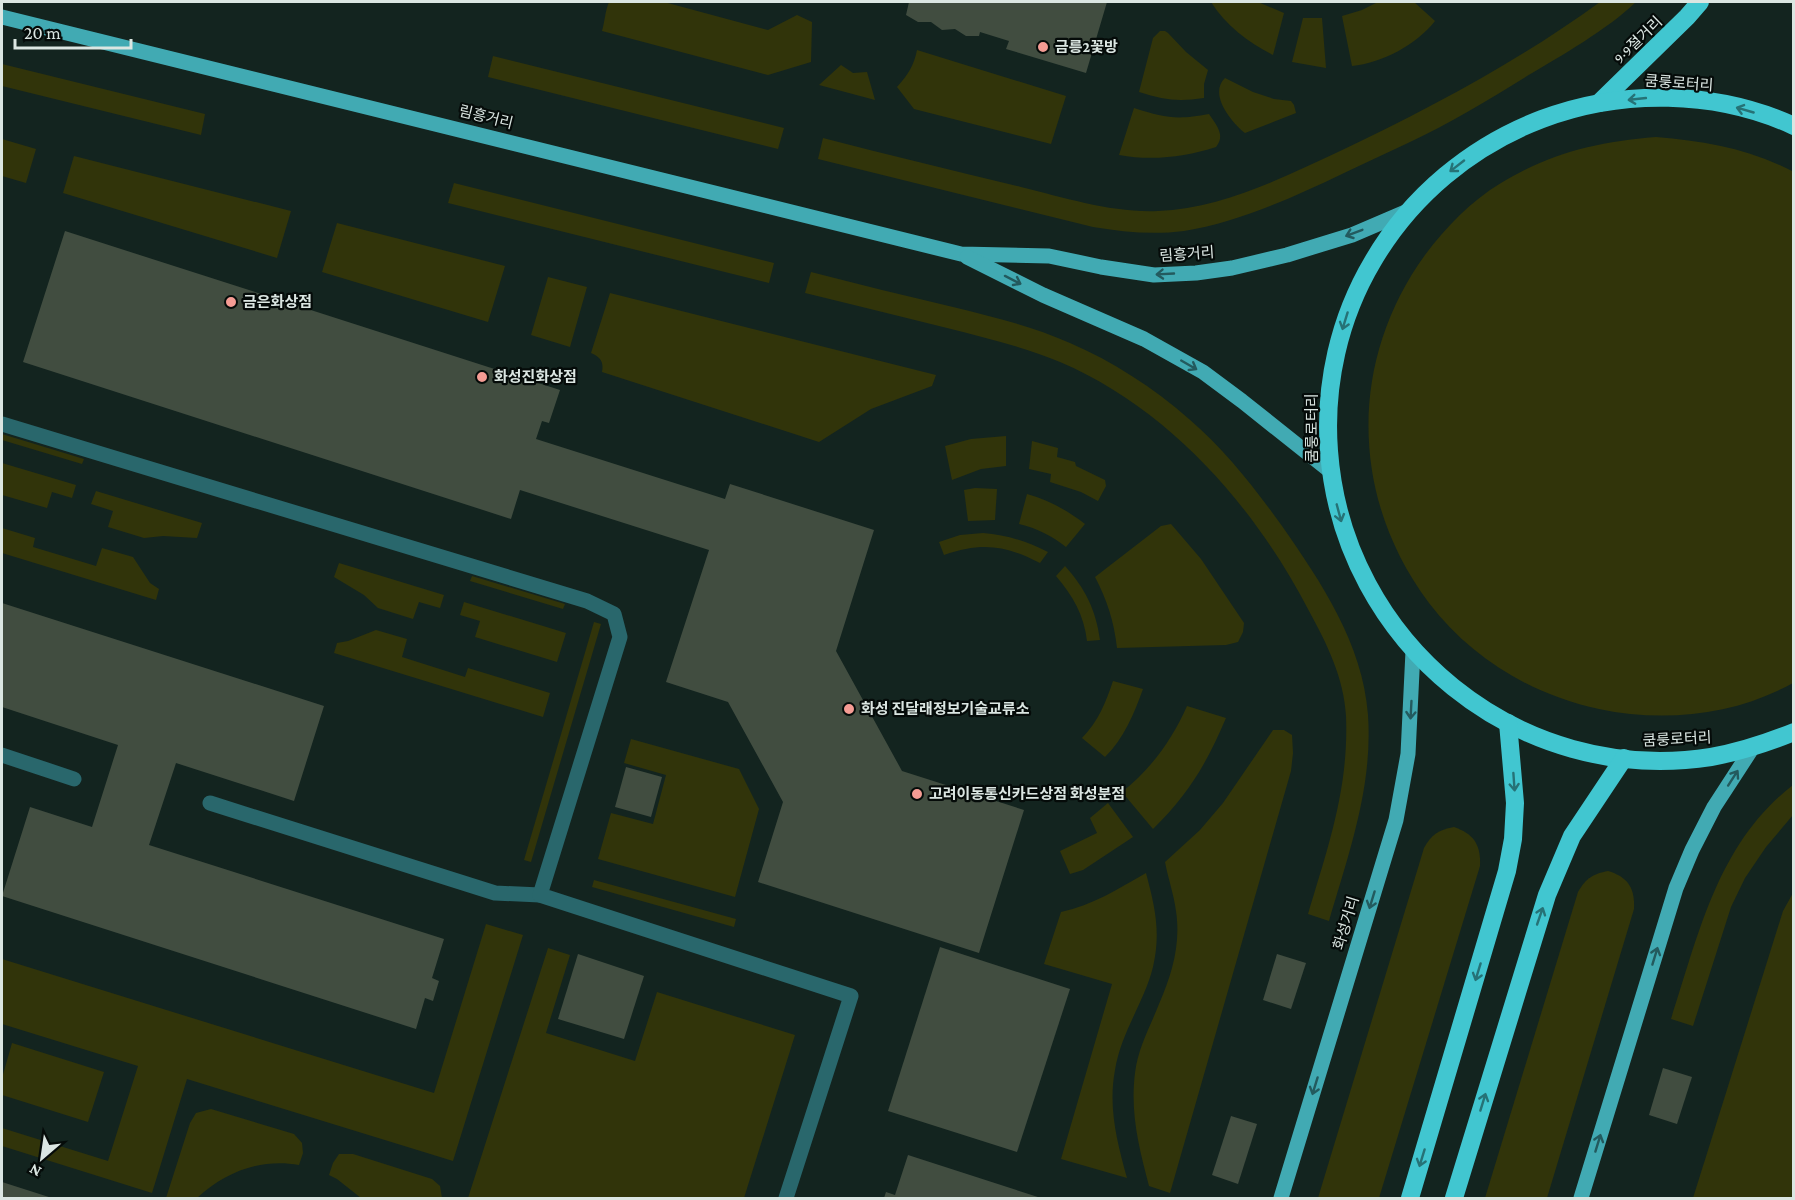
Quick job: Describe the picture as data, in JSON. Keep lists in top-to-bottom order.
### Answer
{
  "streets": {
    "highway": ["9·9절거리", "쿰룽로터리"],
    "main road": ["림흥거리", "화성거리"]
  },
  "crossings": [
    ["9·9절거리", "쿰룽로터리"],
    ["쿰룽로터리", "림흥거리"],
    ["쿰룽로터리", "화성거리"]
  ],
  "one_way": ["화성거리"],
  "places": [
    "금릉2꽃방",
    "금은화상점",
    "화성진화상점",
    "화성 진달래정보기술교류소",
    "고려이동통신카드상점 화성분점"
  ],
  "scale_bar": "20 m",
  "north": "bottom left"
}
